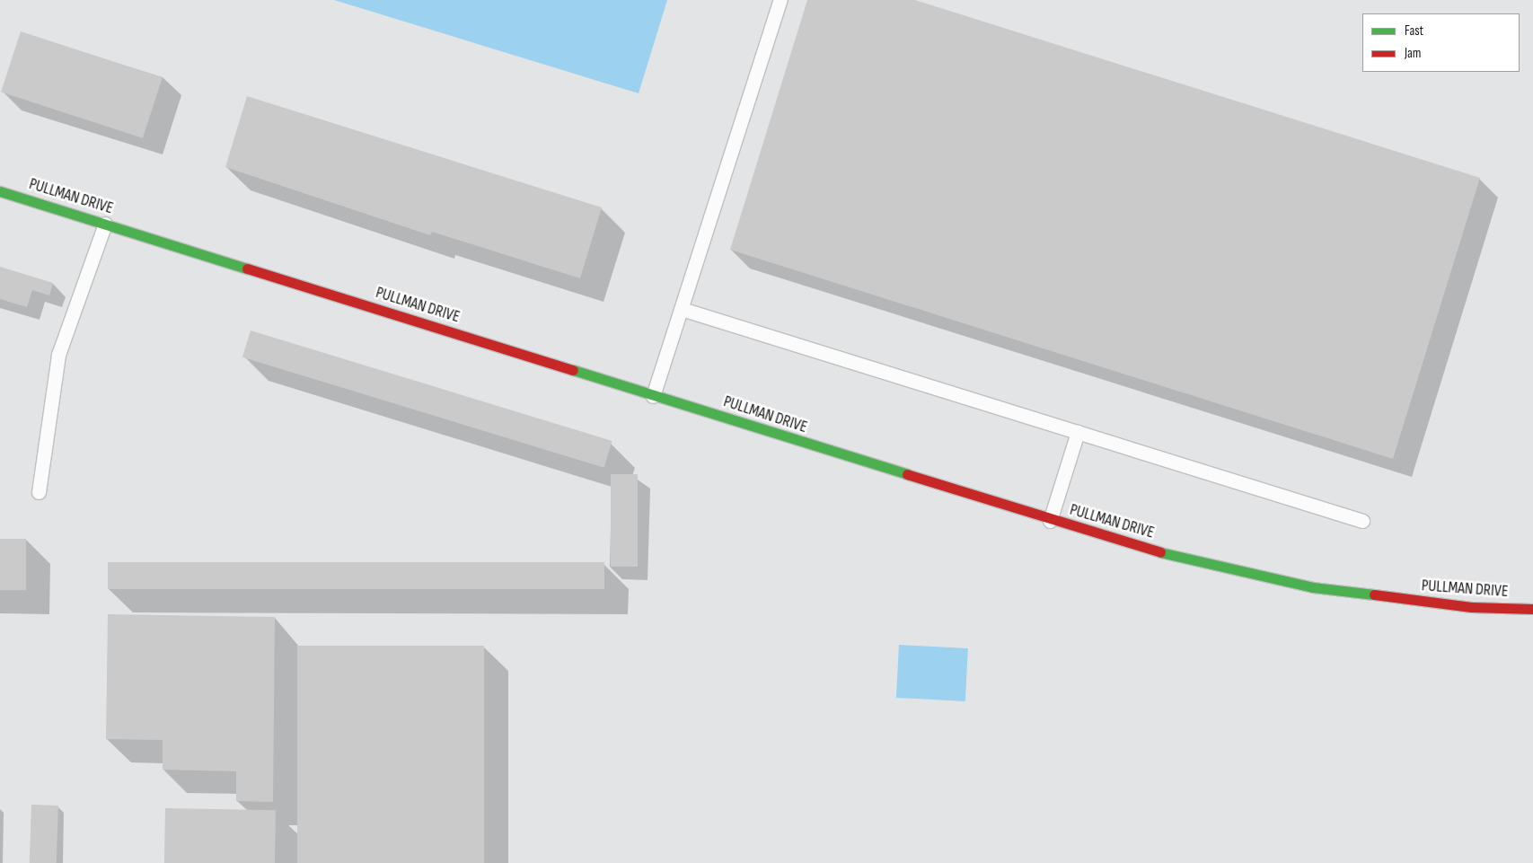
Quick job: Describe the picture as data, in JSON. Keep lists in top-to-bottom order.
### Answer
{
  "streets": {
    "street": ["PULLMAN DRIVE"]
  },
  "legend": ["Fast", "Jam"]
}
